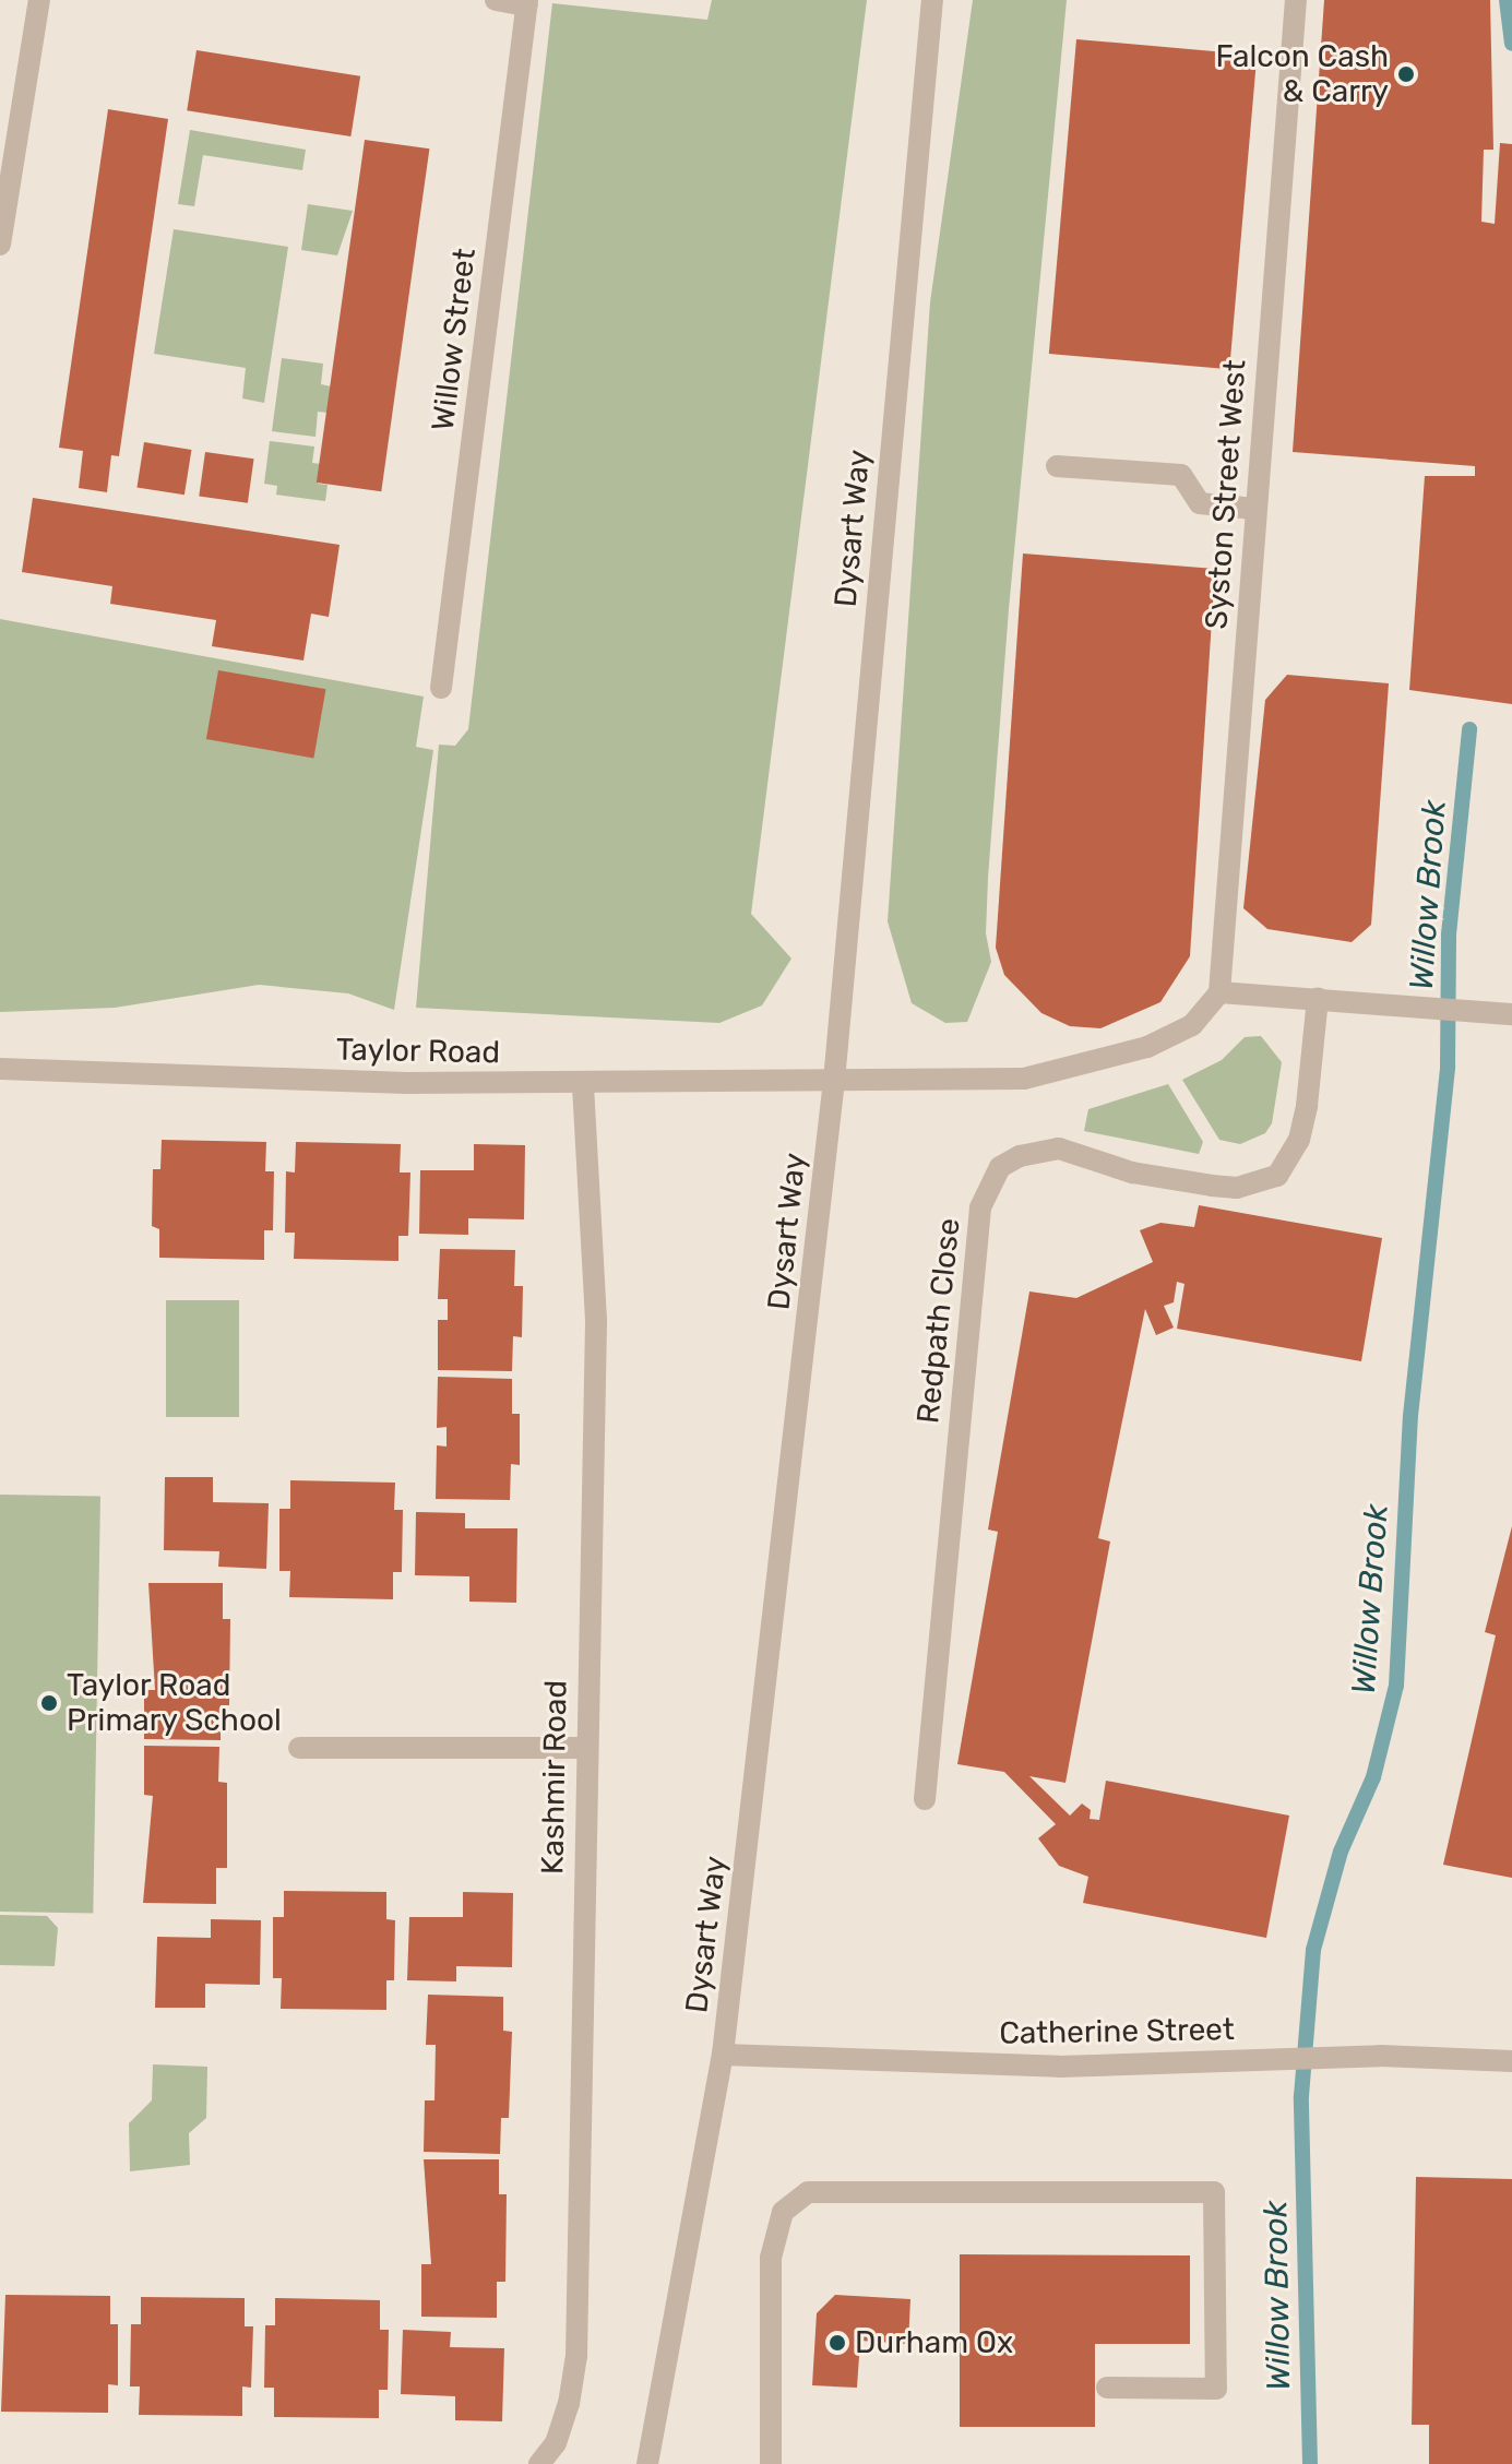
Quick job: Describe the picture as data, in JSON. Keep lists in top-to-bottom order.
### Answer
{
  "streets": {
    "street": [
      "Willow Street",
      "Syston Street West",
      "Dysart Way",
      "Taylor Road",
      "Redpath Close",
      "Kashmir Road",
      "Catherine Street"
    ]
  },
  "crossings": [
    ["Syston Street West", "Taylor Road"],
    ["Dysart Way", "Taylor Road"],
    ["Dysart Way", "Catherine Street"],
    ["Taylor Road", "Kashmir Road"]
  ],
  "water": ["Willow Brook"],
  "places": ["Falcon Cash & Carry", "Taylor Road Primary School", "Durham Ox"]
}
